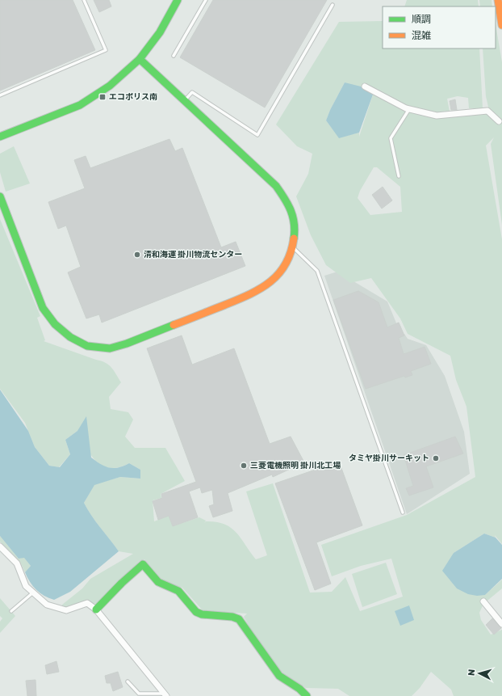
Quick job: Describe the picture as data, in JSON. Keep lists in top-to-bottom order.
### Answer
{
  "places": {
    "transit": ["エコポリス南"],
    "other": ["清和海運 掛川物流センター", "タミヤ掛川サーキット", "三菱電機照明 掛川北工場"]
  },
  "legend": ["順調", "混雑"],
  "north": "left"
}
